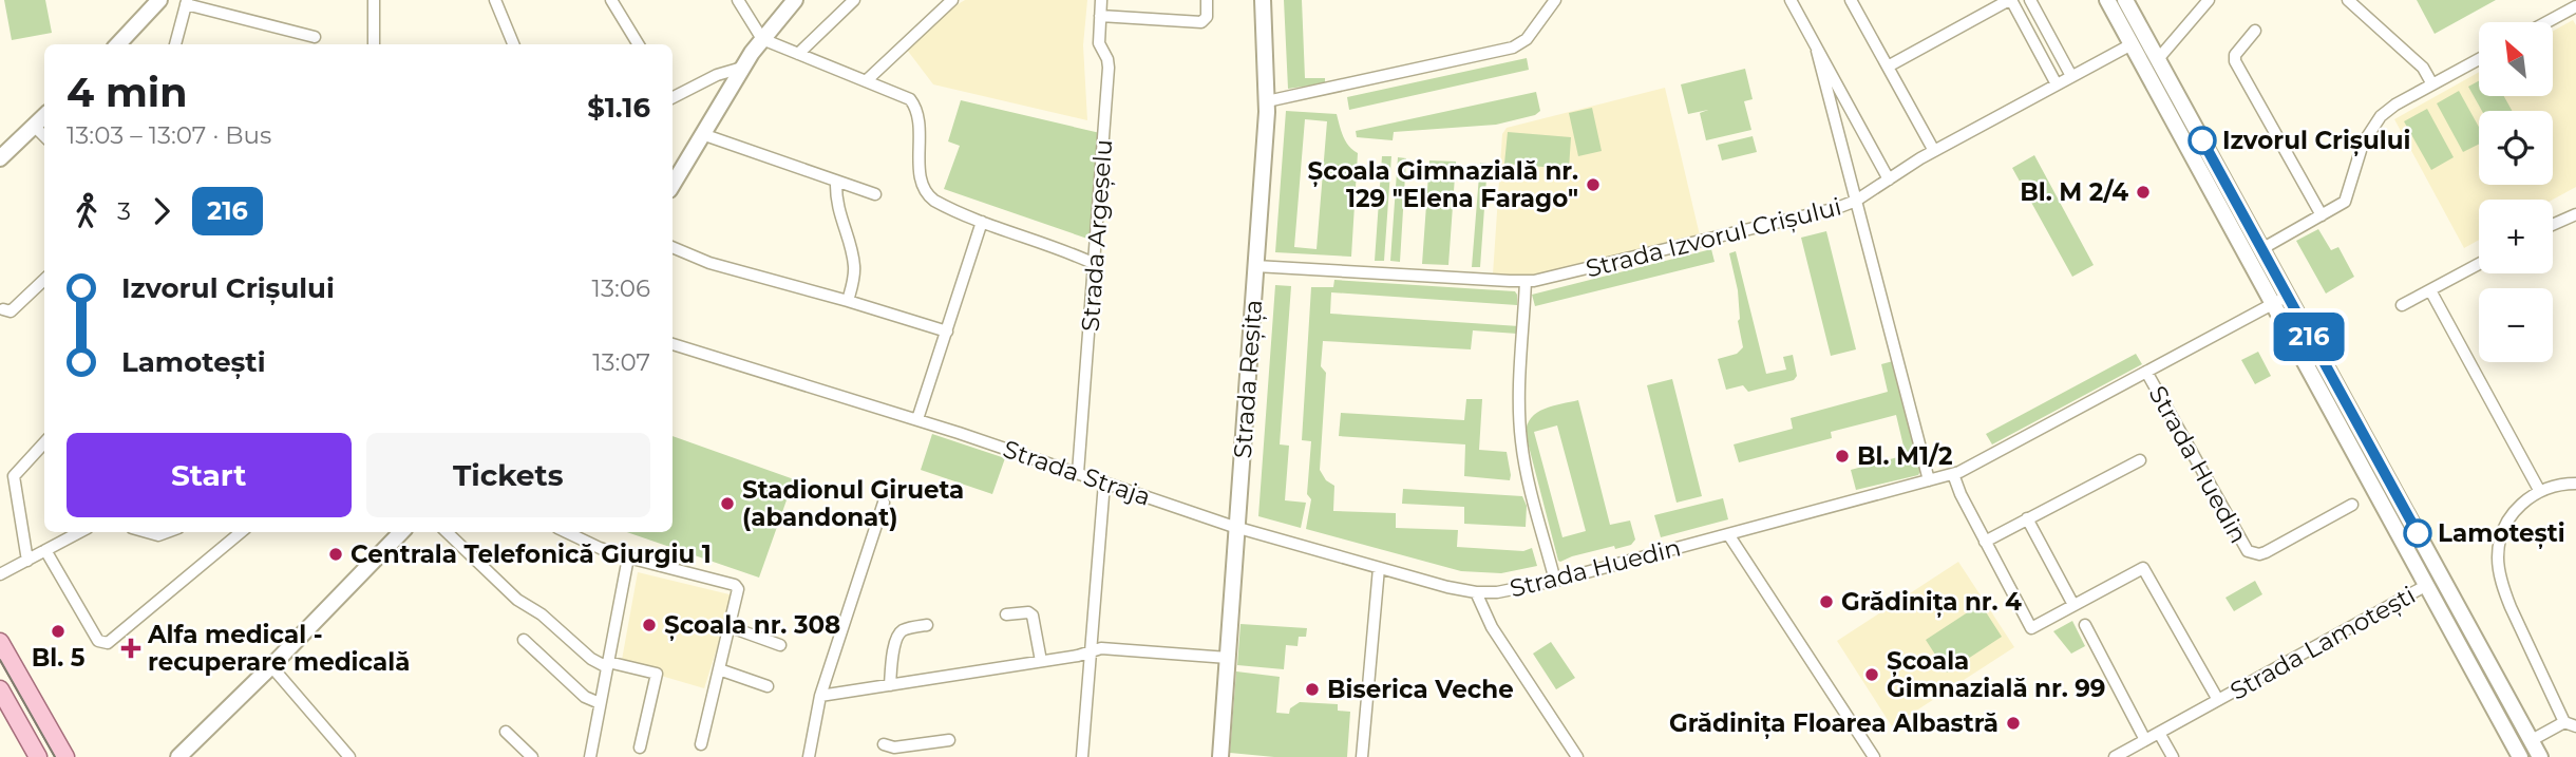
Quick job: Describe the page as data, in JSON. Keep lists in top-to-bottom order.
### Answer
{
  "streets": {
    "main road": ["Strada Reșița"],
    "street": [
      "Strada Argeșelu",
      "Strada Izvorul Crișului",
      "Strada Huedin",
      "Strada Straja",
      "Strada Lamotești"
    ]
  },
  "crossings": [
    ["Strada Argeșelu", "Strada Straja"],
    ["Strada Izvorul Crișului", "Strada Reșița"],
    ["Strada Reșița", "Strada Huedin"],
    ["Strada Reșița", "Strada Straja"],
    ["Strada Huedin", "Strada Straja"]
  ],
  "places": {
    "other": [
      "Izvorul Crișului",
      "Școala Gimnazială nr. 129 \"Elena Farago\"",
      "Bl. M 2/4",
      "Bl. M1/2",
      "Stadionul Girueta (abandonat)",
      "Lamotești",
      "Centrala Telefonică Giurgiu 1",
      "Grădinița nr. 4",
      "Școala nr. 308",
      "Bl. 5",
      "Școala Gimnazială nr. 99",
      "Biserica Veche",
      "Grădinița Floarea Albastră"
    ],
    "health": ["Alfa medical - recuperare medicală"]
  },
  "lines": ["bus line 216"],
  "north": "top left",
  "page": {
    "on_map": "216",
    "map_buttons": ["+", "−"],
    "heading": ["4 min", "13:03 – 13:07 · Bus", "$1.16"],
    "legs": ["3", "216"],
    "list": [
      {
        "name": "Izvorul Crișului",
        "value": "13:06"
      },
      {
        "name": "Lamotești",
        "value": "13:07"
      }
    ],
    "buttons": ["Start", "Tickets"]
  }
}
